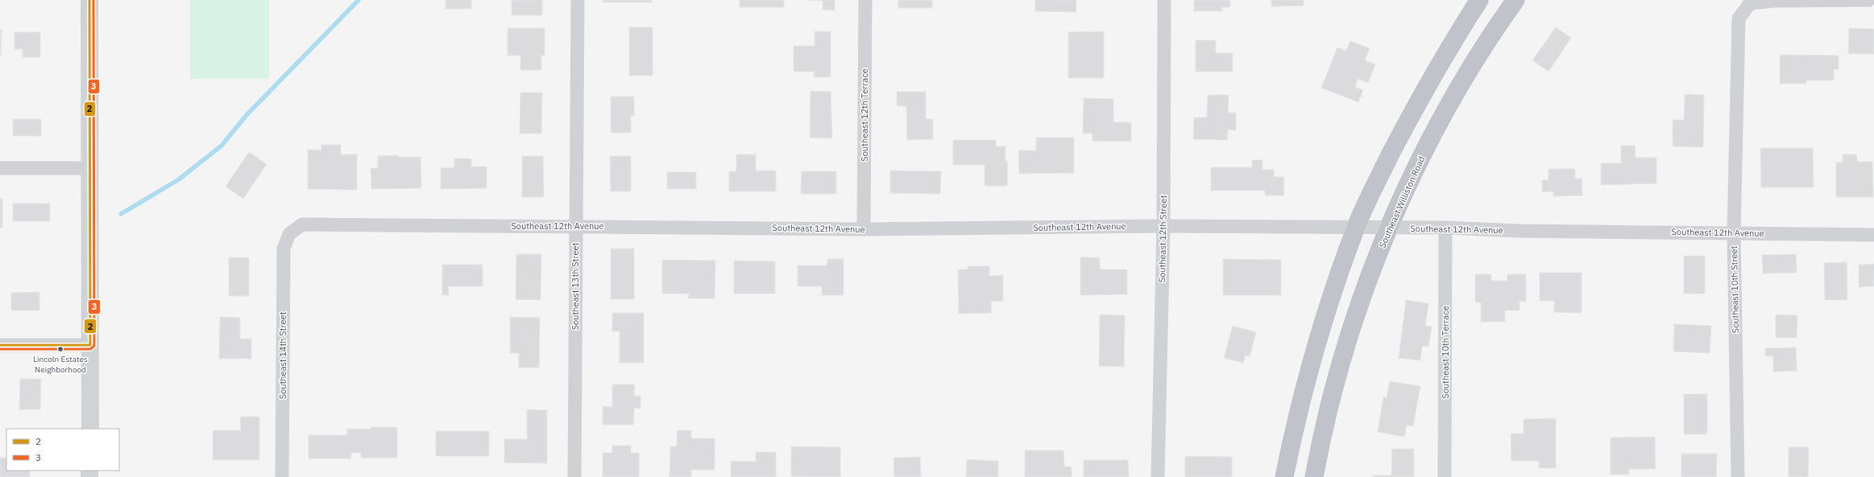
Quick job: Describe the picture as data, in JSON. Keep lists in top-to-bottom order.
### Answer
{
  "streets": {
    "highway": ["Southeast Williston Road"],
    "street": [
      "Southeast 12th Terrace",
      "Southeast 12th Avenue",
      "Southeast 12th Street",
      "Southeast 13th Street",
      "Southeast 10th Street",
      "Southeast 10th Terrace",
      "Southeast 14th Street"
    ]
  },
  "crossings": [
    ["Southeast 12th Terrace", "Southeast 12th Avenue"],
    ["Southeast Williston Road", "Southeast 12th Avenue"],
    ["Southeast 12th Avenue", "Southeast 12th Street"],
    ["Southeast 12th Avenue", "Southeast 13th Street"],
    ["Southeast 12th Avenue", "Southeast 10th Street"],
    ["Southeast 12th Avenue", "Southeast 10th Terrace"],
    ["Southeast 12th Avenue", "Southeast 14th Street"]
  ],
  "places": ["Lincoln Estates Neighborhood"],
  "lines": ["transit line 2", "transit line 3"],
  "legend": ["2", "3"]
}
